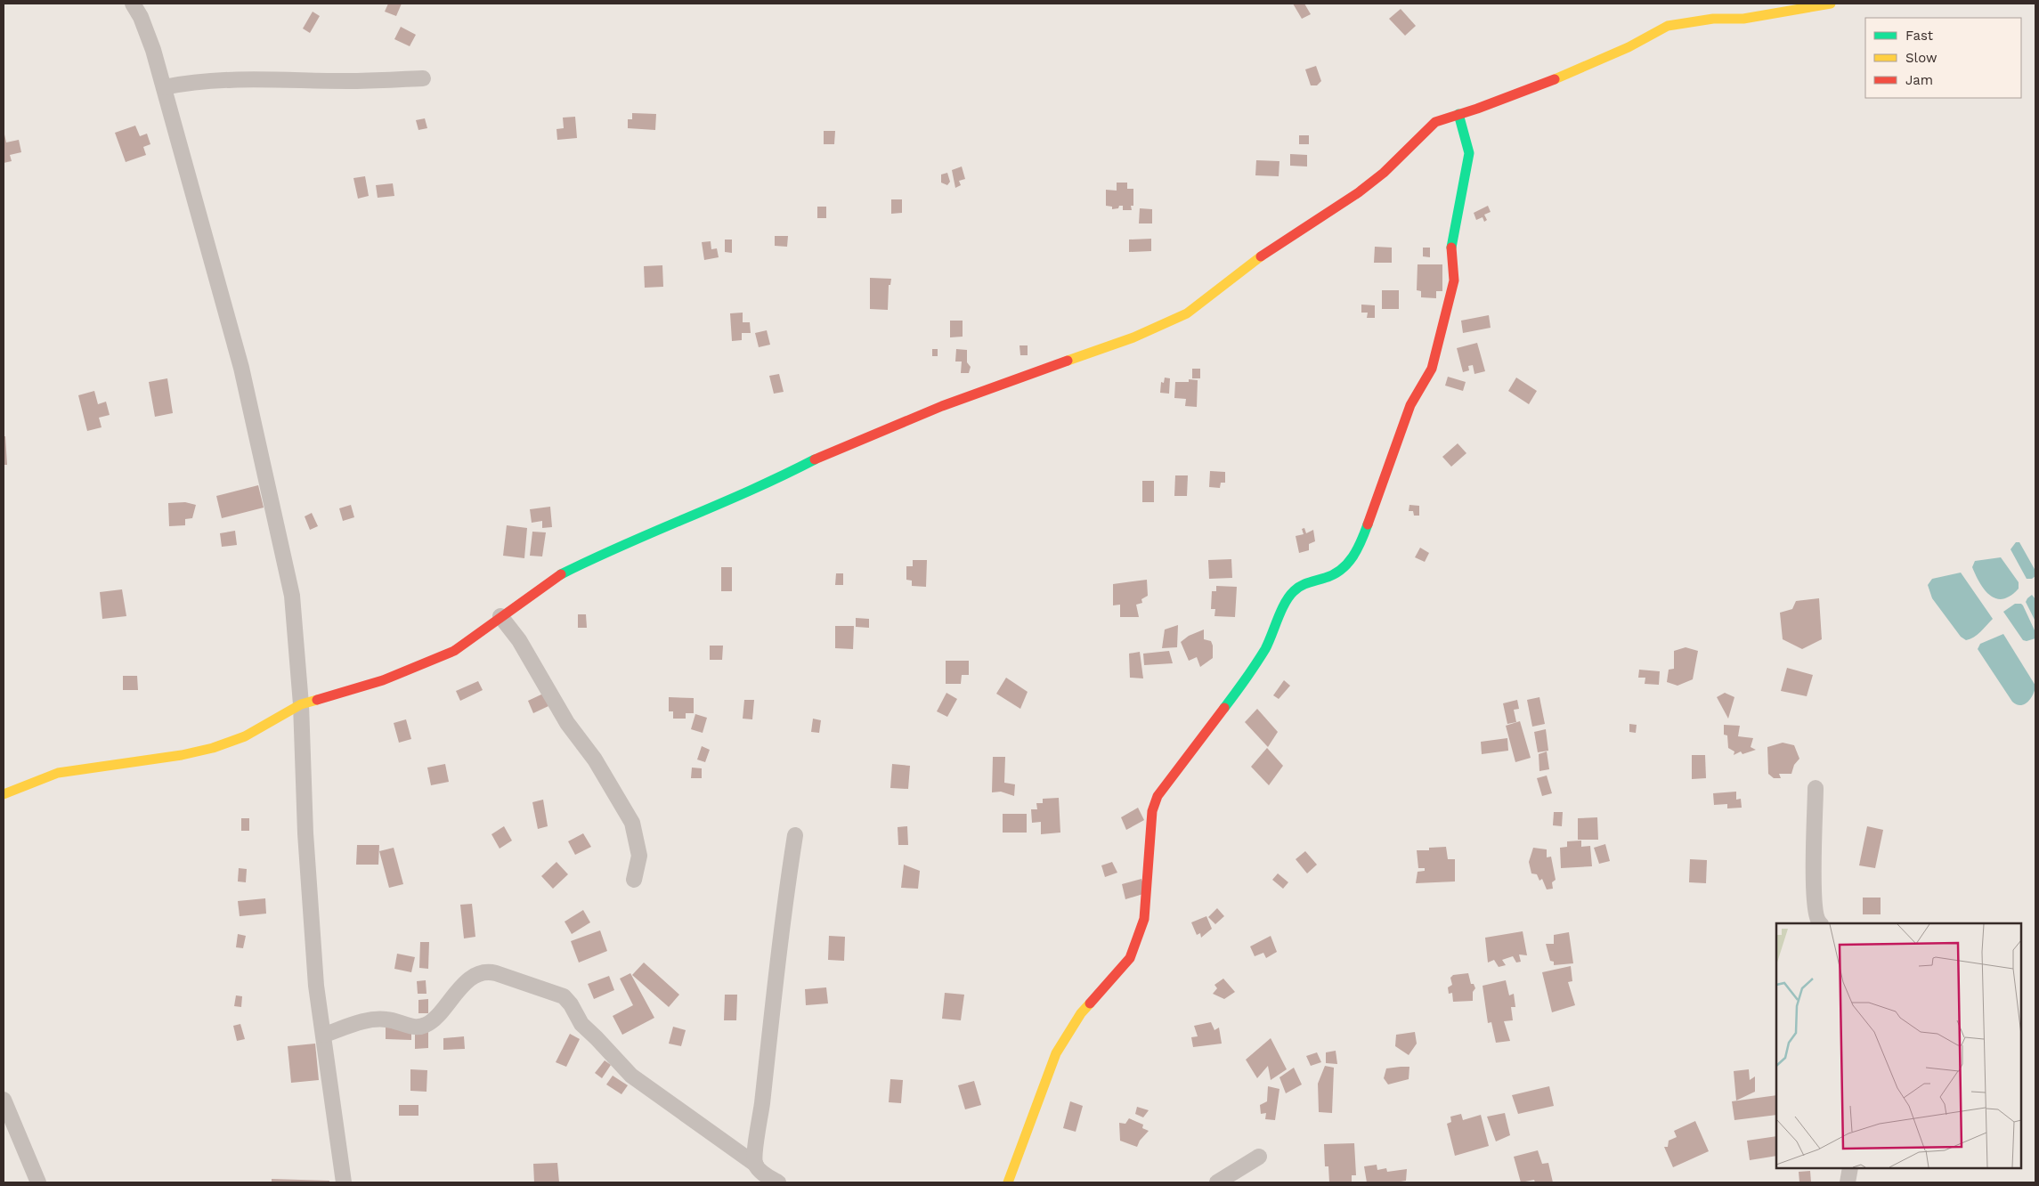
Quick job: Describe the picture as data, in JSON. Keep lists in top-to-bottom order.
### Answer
{
  "legend": ["Fast", "Slow", "Jam"]
}
